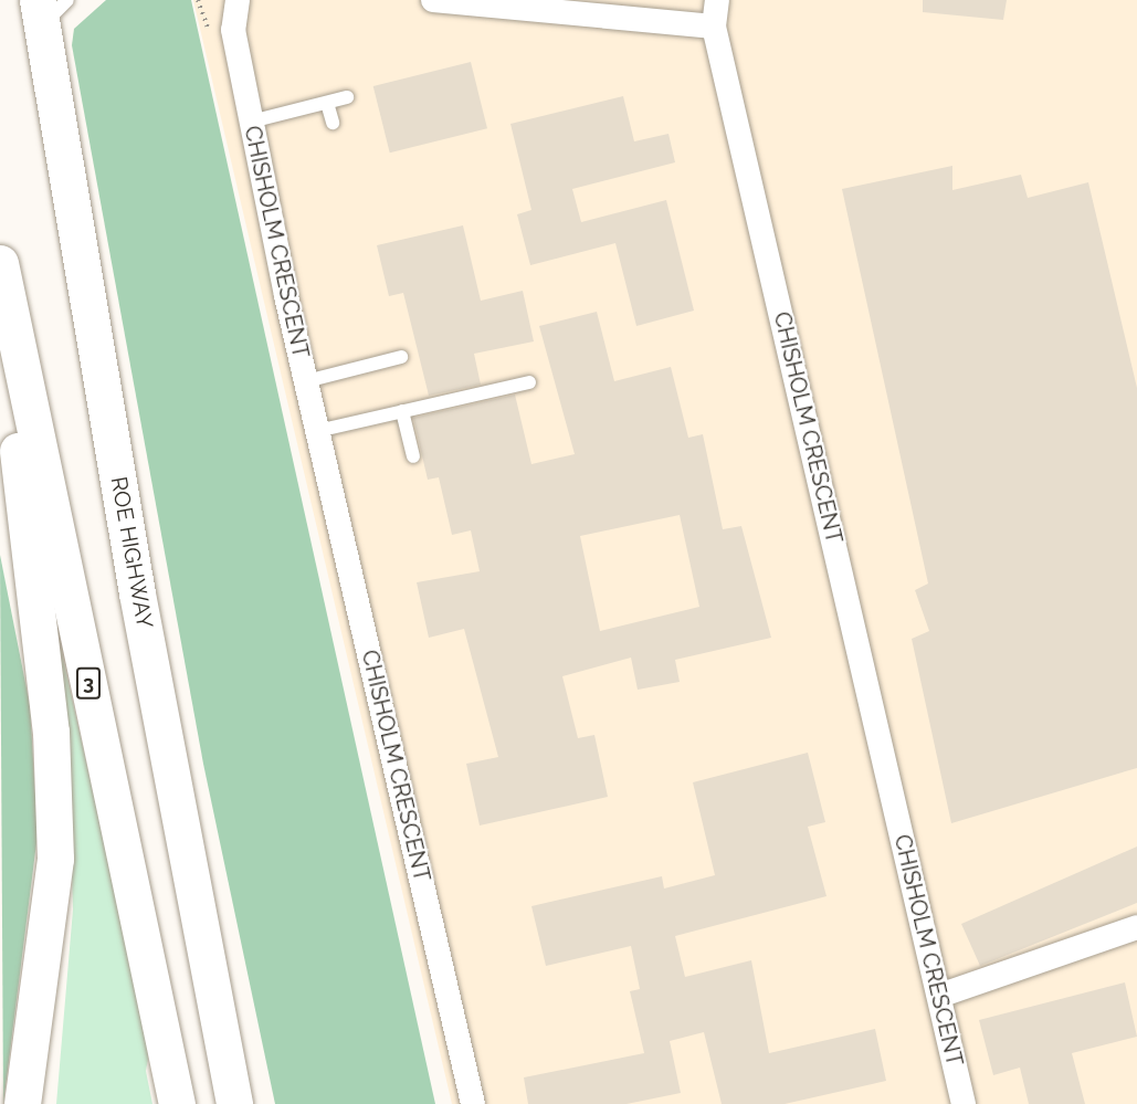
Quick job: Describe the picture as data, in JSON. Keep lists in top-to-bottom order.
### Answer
{
  "streets": {
    "highway": ["ROE HIGHWAY", "3"],
    "street": ["CHISHOLM CRESCENT"]
  }
}
